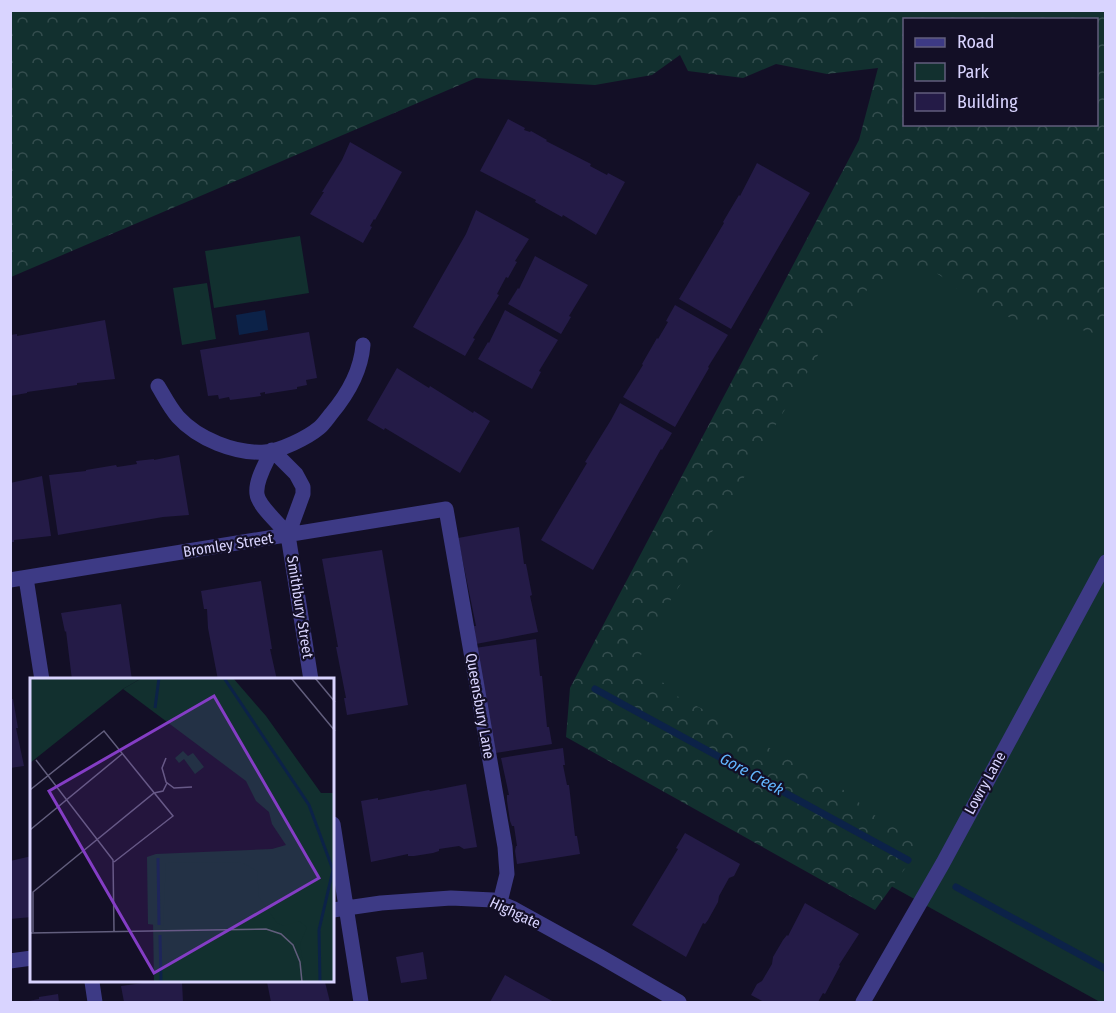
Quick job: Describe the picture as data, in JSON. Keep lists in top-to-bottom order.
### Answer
{
  "streets": {
    "street": [
      "Bromley Street",
      "Smithbury Street",
      "Queensbury Lane",
      "Lowry Lane",
      "Highgate"
    ]
  },
  "crossings": [
    ["Bromley Street", "Smithbury Street"],
    ["Bromley Street", "Queensbury Lane"],
    ["Queensbury Lane", "Highgate"]
  ],
  "water": ["Gore Creek"],
  "legend": ["Road", "Park", "Building"]
}
